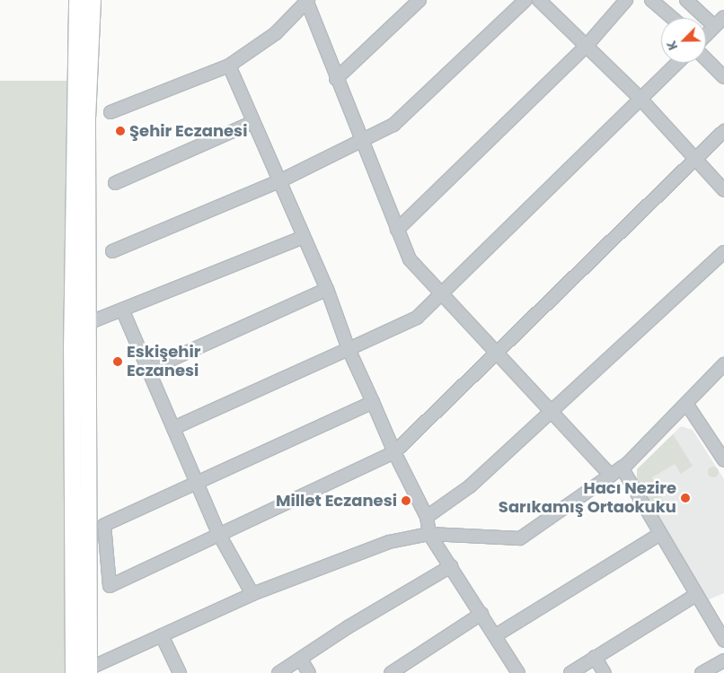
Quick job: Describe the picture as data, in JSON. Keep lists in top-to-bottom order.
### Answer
{
  "places": [
    "Şehir Eczanesi",
    "Eskişehir Eczanesi",
    "Hacı Nezire Sarıkamış Ortaokuku",
    "Millet Eczanesi"
  ],
  "north": "bottom left"
}
